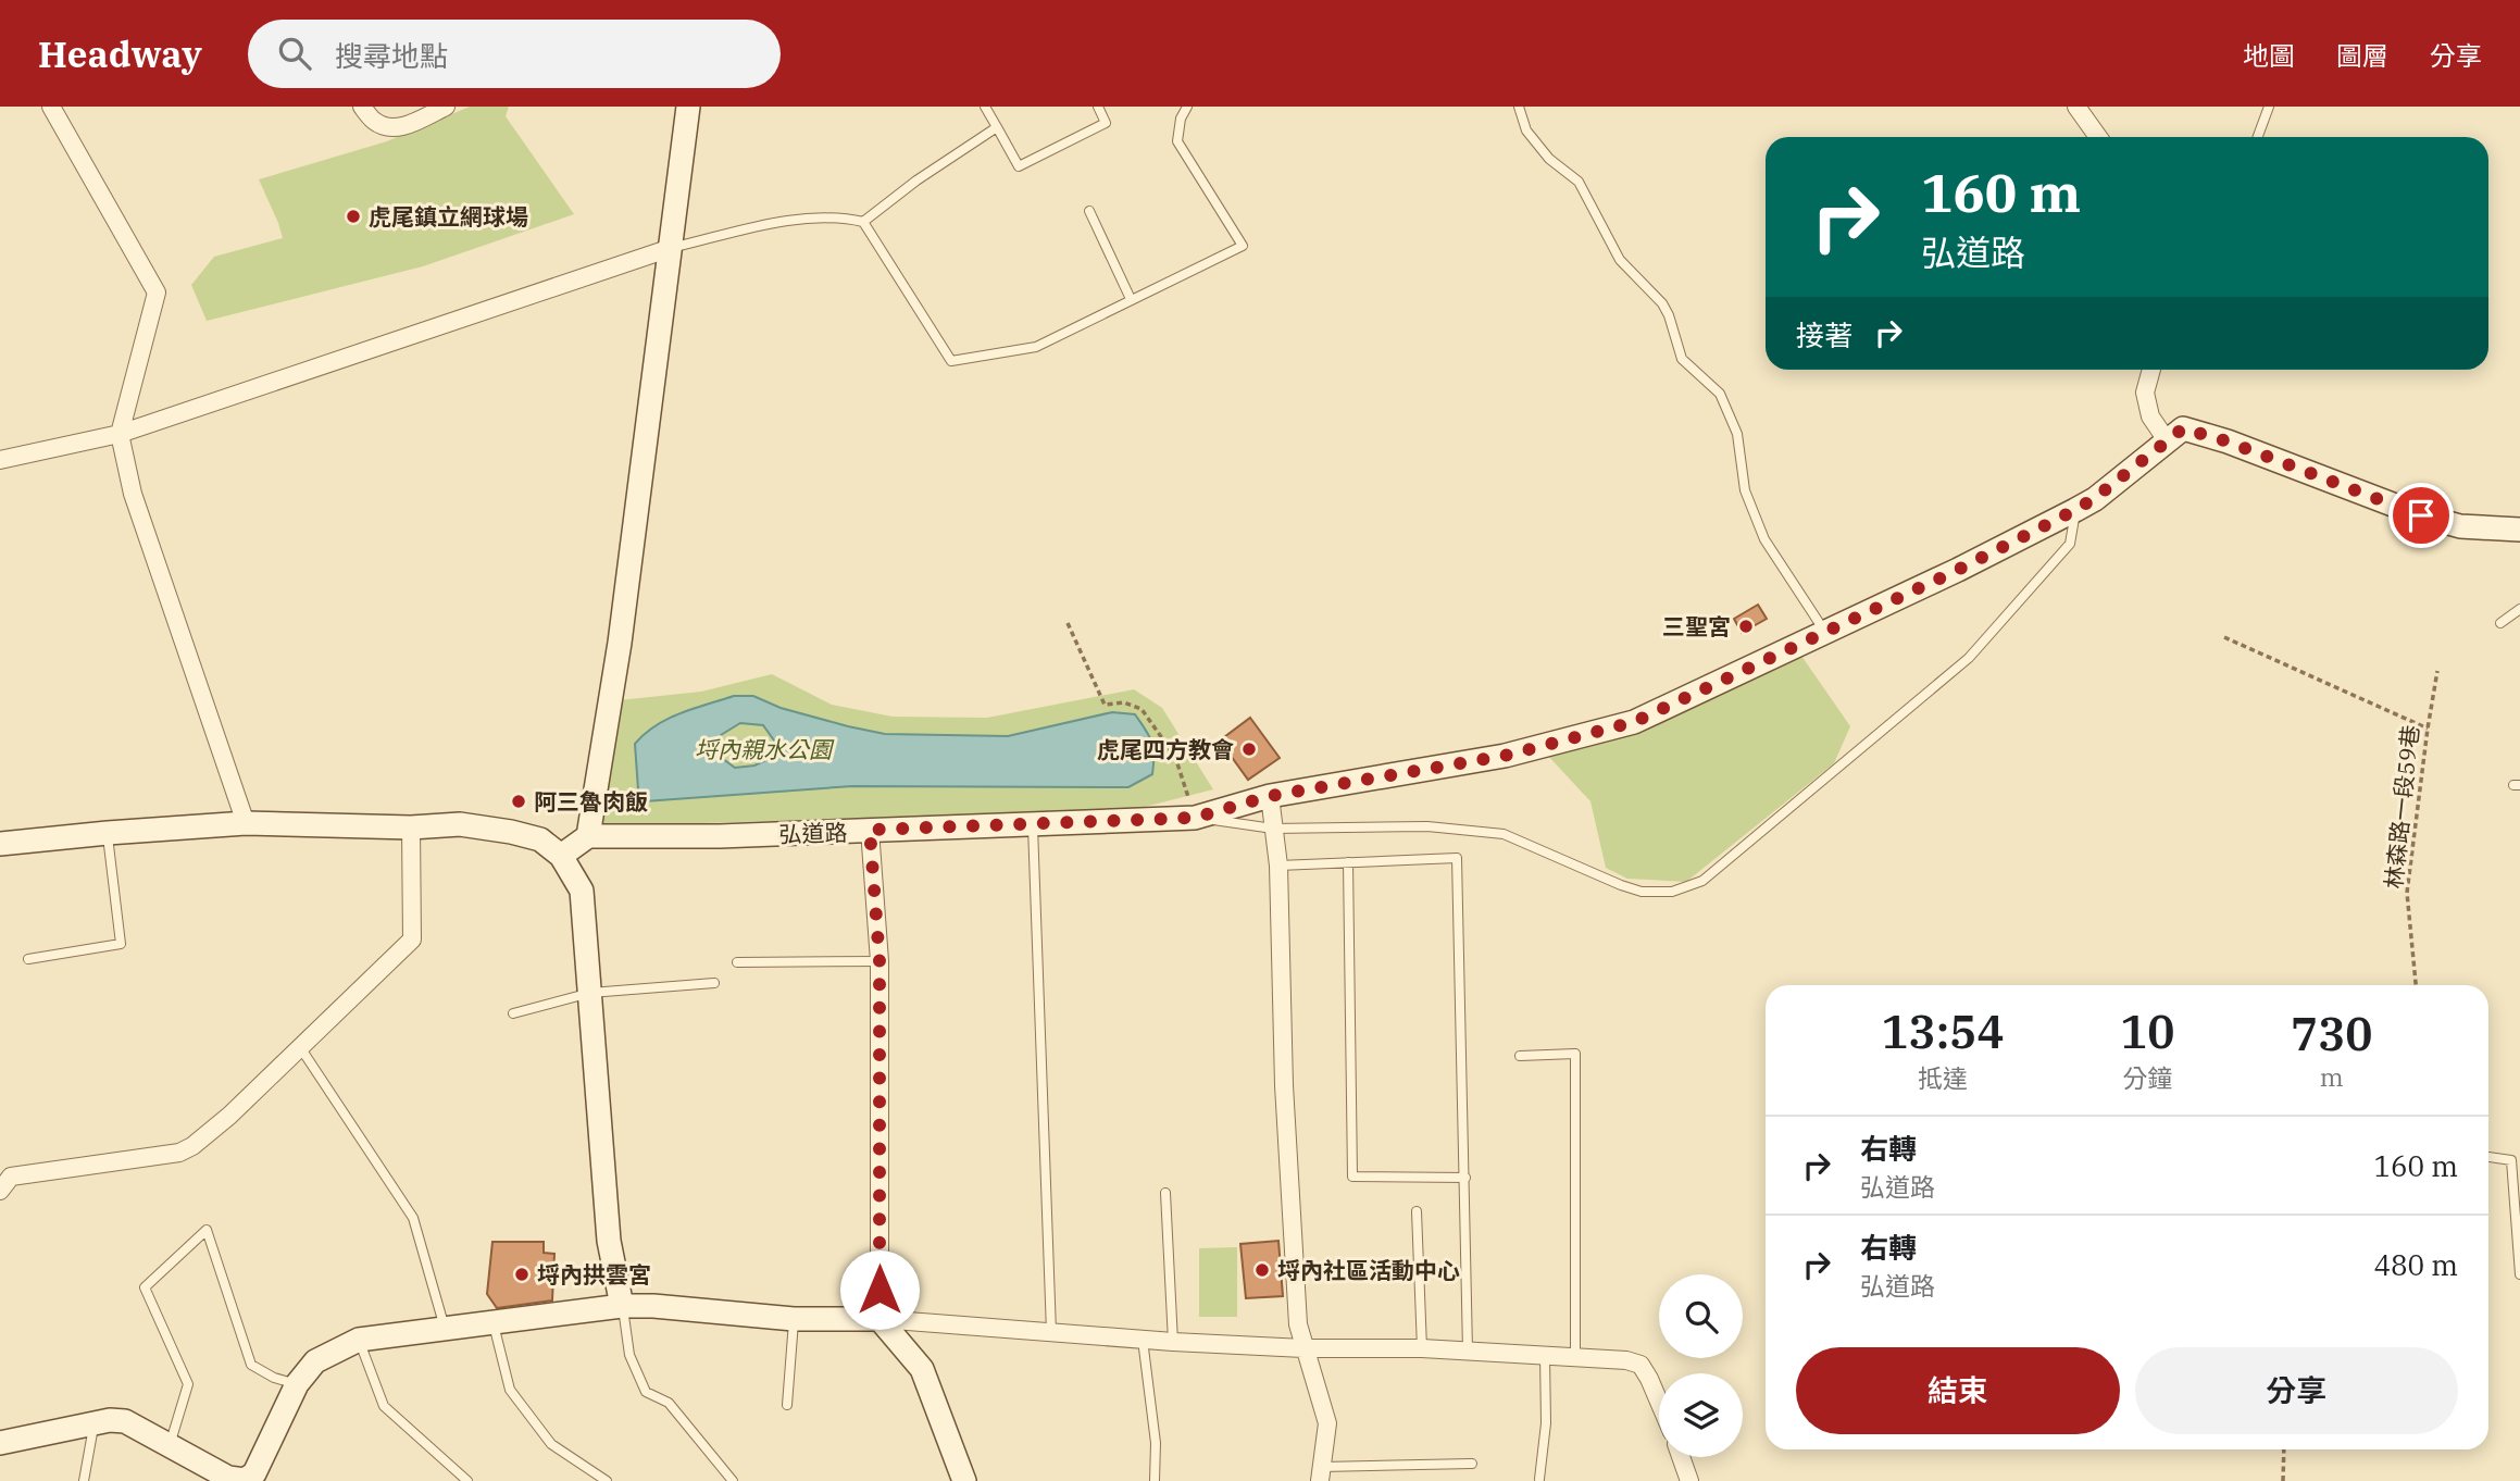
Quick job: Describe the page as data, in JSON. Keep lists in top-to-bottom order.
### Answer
{
  "streets": {
    "street": ["弘道路"],
    "path": ["林森路一段59巷"]
  },
  "parks": ["埒內親水公園"],
  "places": [
    "虎尾鎮立網球場",
    "三聖宮",
    "虎尾四方教會",
    "阿三魯肉飯",
    "埒內社區活動中心",
    "埒內拱雲宮"
  ],
  "page": {
    "header": "Headway",
    "search": "搜尋地點",
    "nav": ["地圖", "圖層", "分享"],
    "turn": ["160 m", "弘道路"],
    "then": "接著",
    "eta": [
      "13:54",
      "抵達",
      "10",
      "分鐘",
      "730",
      "m"
    ],
    "list": [
      {
        "name": "右轉",
        "note": "弘道路",
        "value": "160 m"
      },
      {
        "name": "右轉",
        "note": "弘道路",
        "value": "480 m"
      }
    ],
    "buttons": ["結束", "分享"]
  }
}
